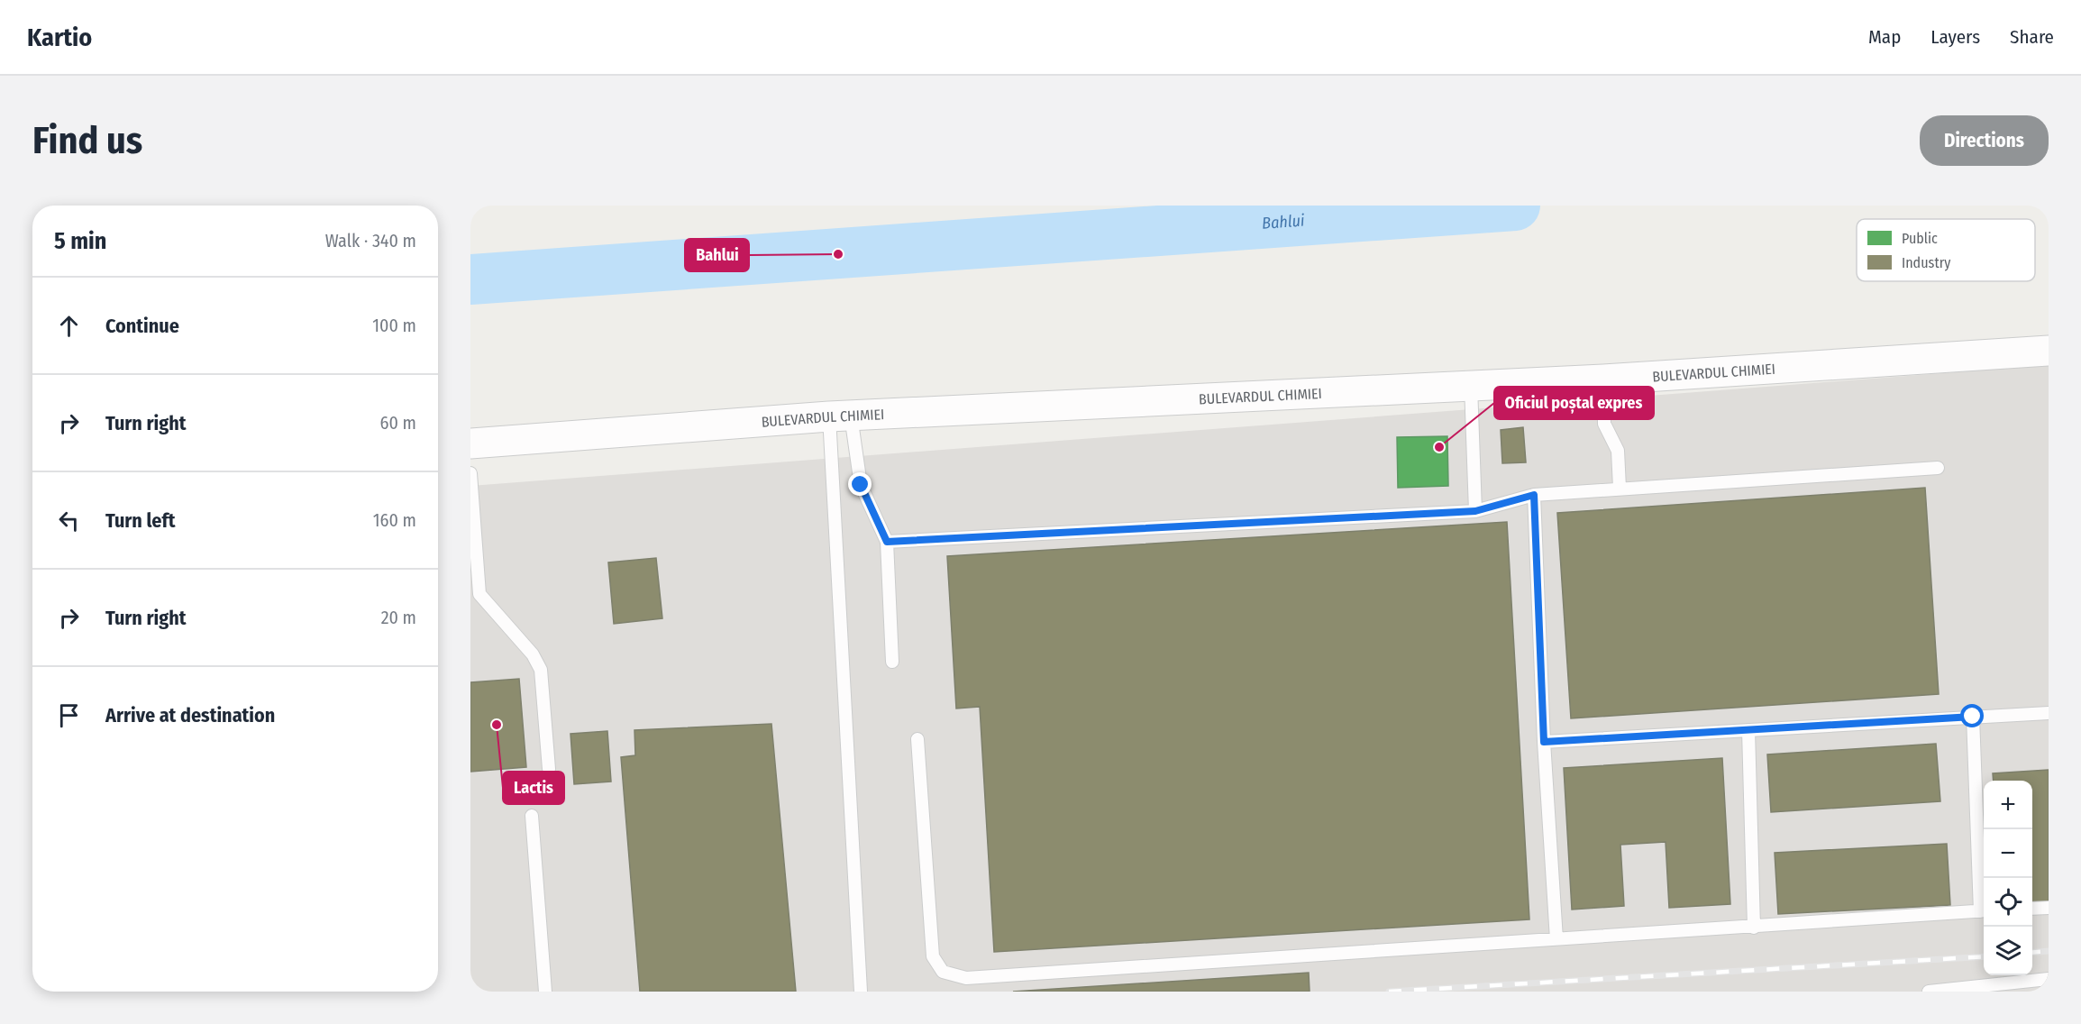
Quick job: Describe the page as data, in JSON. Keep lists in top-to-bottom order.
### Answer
{
  "streets": {
    "street": ["BULEVARDUL CHIMIEI"]
  },
  "water": ["Bahlui"],
  "places": ["Bahlui", "Oficiul poștal expres", "Lactis"],
  "legend": ["Public", "Industry"],
  "page": {
    "header": "Kartio",
    "nav": ["Map", "Layers", "Share"],
    "buttons": "Directions",
    "title": "Find us",
    "heading": ["5 min", "Walk · 340 m"],
    "list": [
      ["Continue", "100 m"],
      ["Turn right", "60 m"],
      ["Turn left", "160 m"],
      ["Turn right", "20 m"],
      "Arrive at destination"
    ],
    "map_buttons": ["+", "−"]
  }
}
